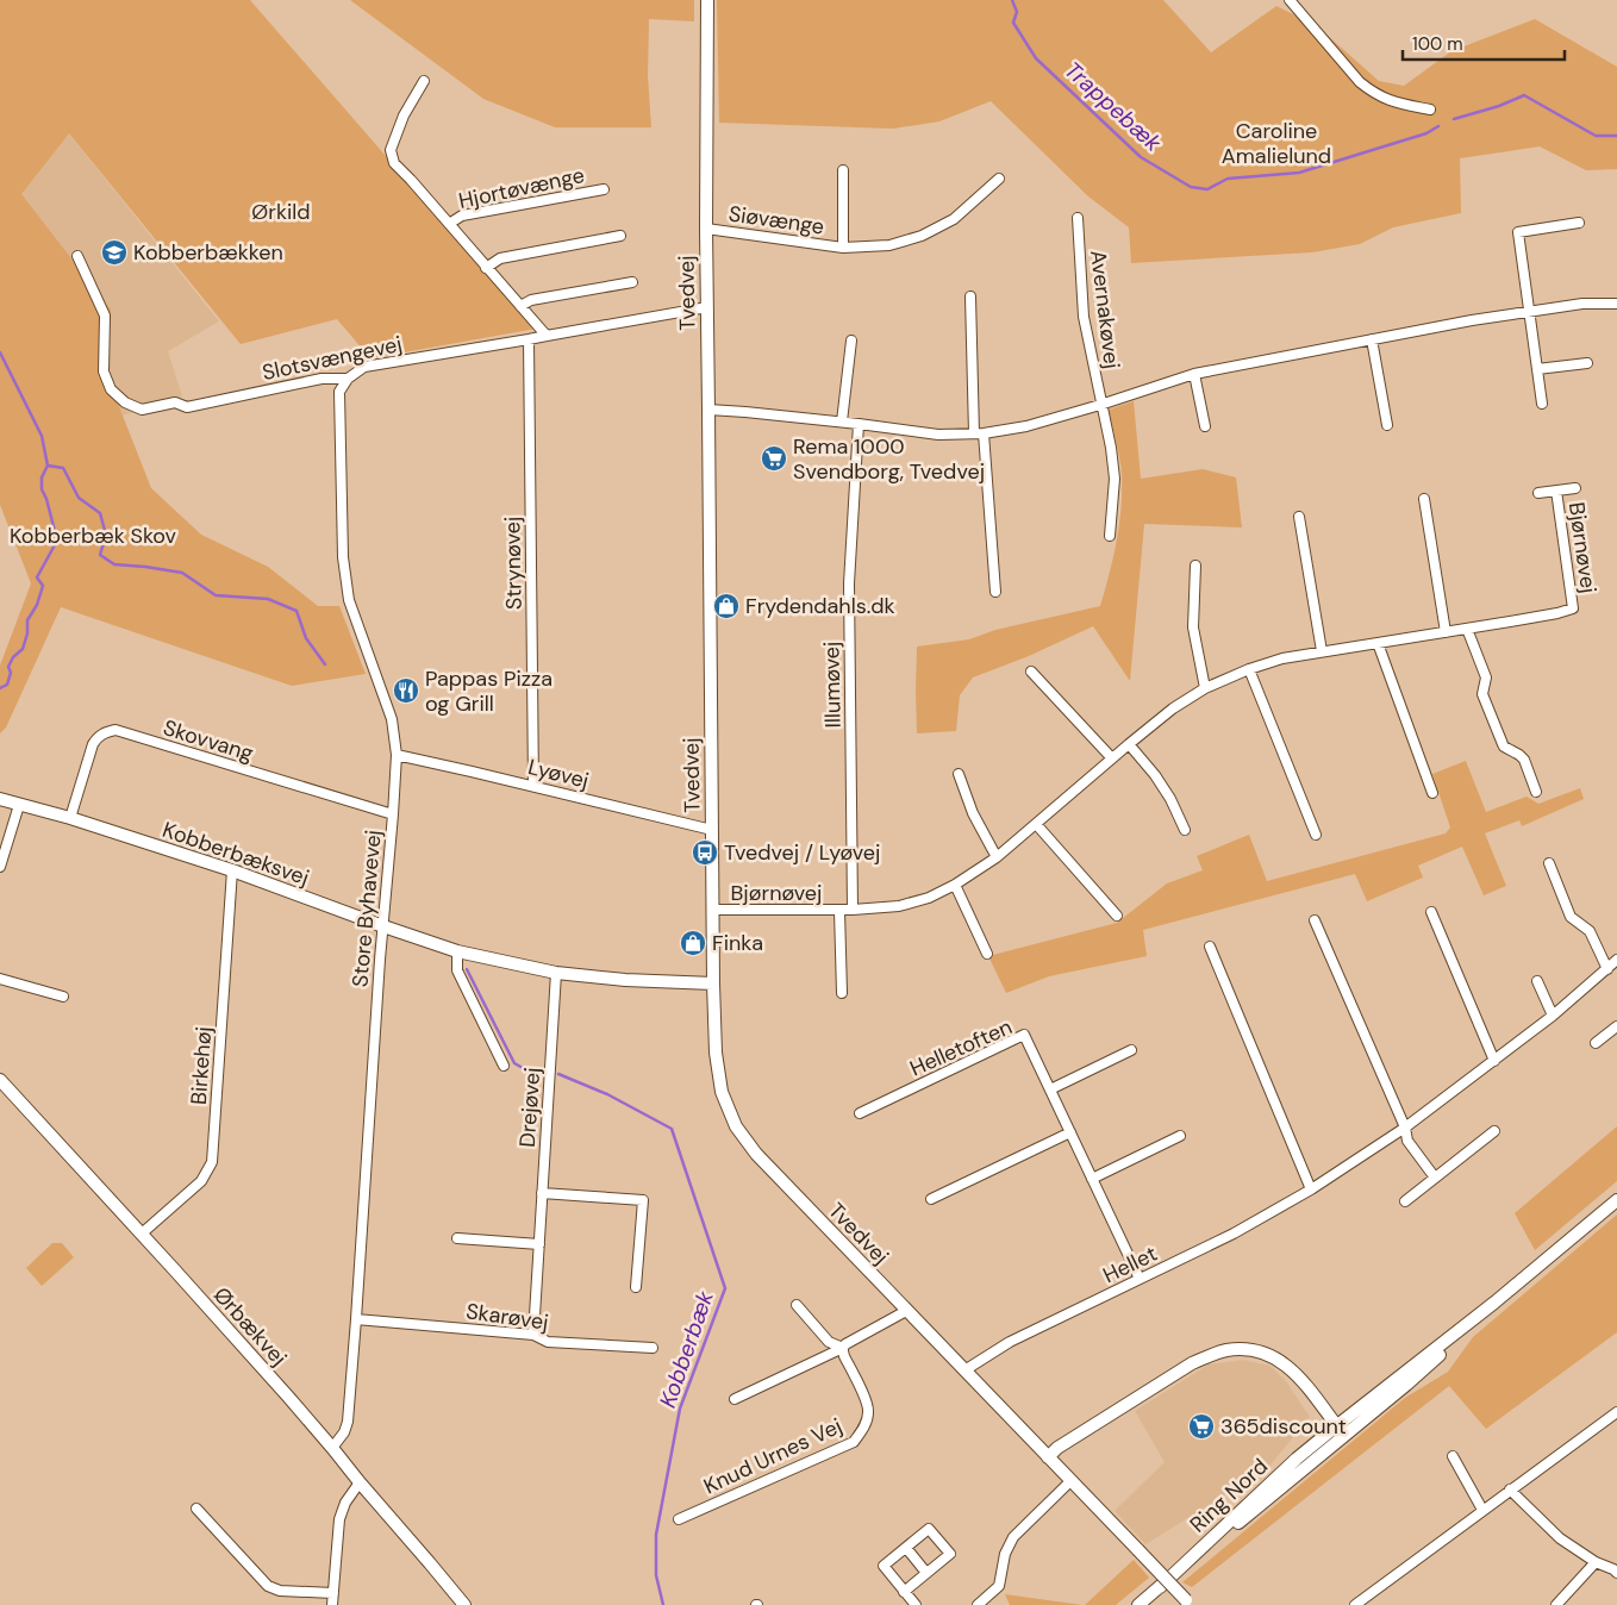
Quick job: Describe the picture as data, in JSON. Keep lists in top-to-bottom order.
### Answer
{
  "streets": {
    "street": [
      "Hjortøvænge",
      "Siøvænge",
      "Tvedvej",
      "Avernakøvej",
      "Slotsvængevej",
      "Bjørnøvej",
      "Strynøvej",
      "Illumøvej",
      "Skovvang",
      "Lyøvej",
      "Kobberbæksvej",
      "Store Byhavevej",
      "Helletoften",
      "Birkehøj",
      "Drejøvej",
      "Hellet",
      "Skarøvej",
      "Ørbækvej",
      "Knud Urnes Vej",
      "Ring Nord"
    ]
  },
  "crossings": [
    ["Hjortøvænge", "Slotsvængevej"],
    ["Siøvænge", "Tvedvej"],
    ["Tvedvej", "Avernakøvej"],
    ["Tvedvej", "Slotsvængevej"],
    ["Tvedvej", "Bjørnøvej"],
    ["Tvedvej", "Lyøvej"],
    ["Tvedvej", "Kobberbæksvej"],
    ["Tvedvej", "Hellet"],
    ["Avernakøvej", "Illumøvej"],
    ["Slotsvængevej", "Strynøvej"],
    ["Slotsvængevej", "Store Byhavevej"],
    ["Bjørnøvej", "Illumøvej"],
    ["Strynøvej", "Lyøvej"],
    ["Skovvang", "Kobberbæksvej"],
    ["Skovvang", "Store Byhavevej"],
    ["Lyøvej", "Store Byhavevej"],
    ["Kobberbæksvej", "Store Byhavevej"],
    ["Kobberbæksvej", "Birkehøj"],
    ["Kobberbæksvej", "Drejøvej"],
    ["Store Byhavevej", "Skarøvej"],
    ["Store Byhavevej", "Ørbækvej"],
    ["Helletoften", "Hellet"],
    ["Birkehøj", "Ørbækvej"],
    ["Drejøvej", "Skarøvej"]
  ],
  "water": ["Trappebæk", "Kobberbæk"],
  "parks": ["Caroline Amalielund", "Ørkild", "Kobberbæk Skov"],
  "places": {
    "school or university": ["Kobberbækken"],
    "supermarket": ["Rema 1000 Svendborg, Tvedvej", "365discount"],
    "shop": ["Frydendahls.dk", "Finka"],
    "restaurant": ["Pappas Pizza og Grill"],
    "bus stop": ["Tvedvej / Lyøvej"]
  },
  "scale_bar": "100 m"
}
